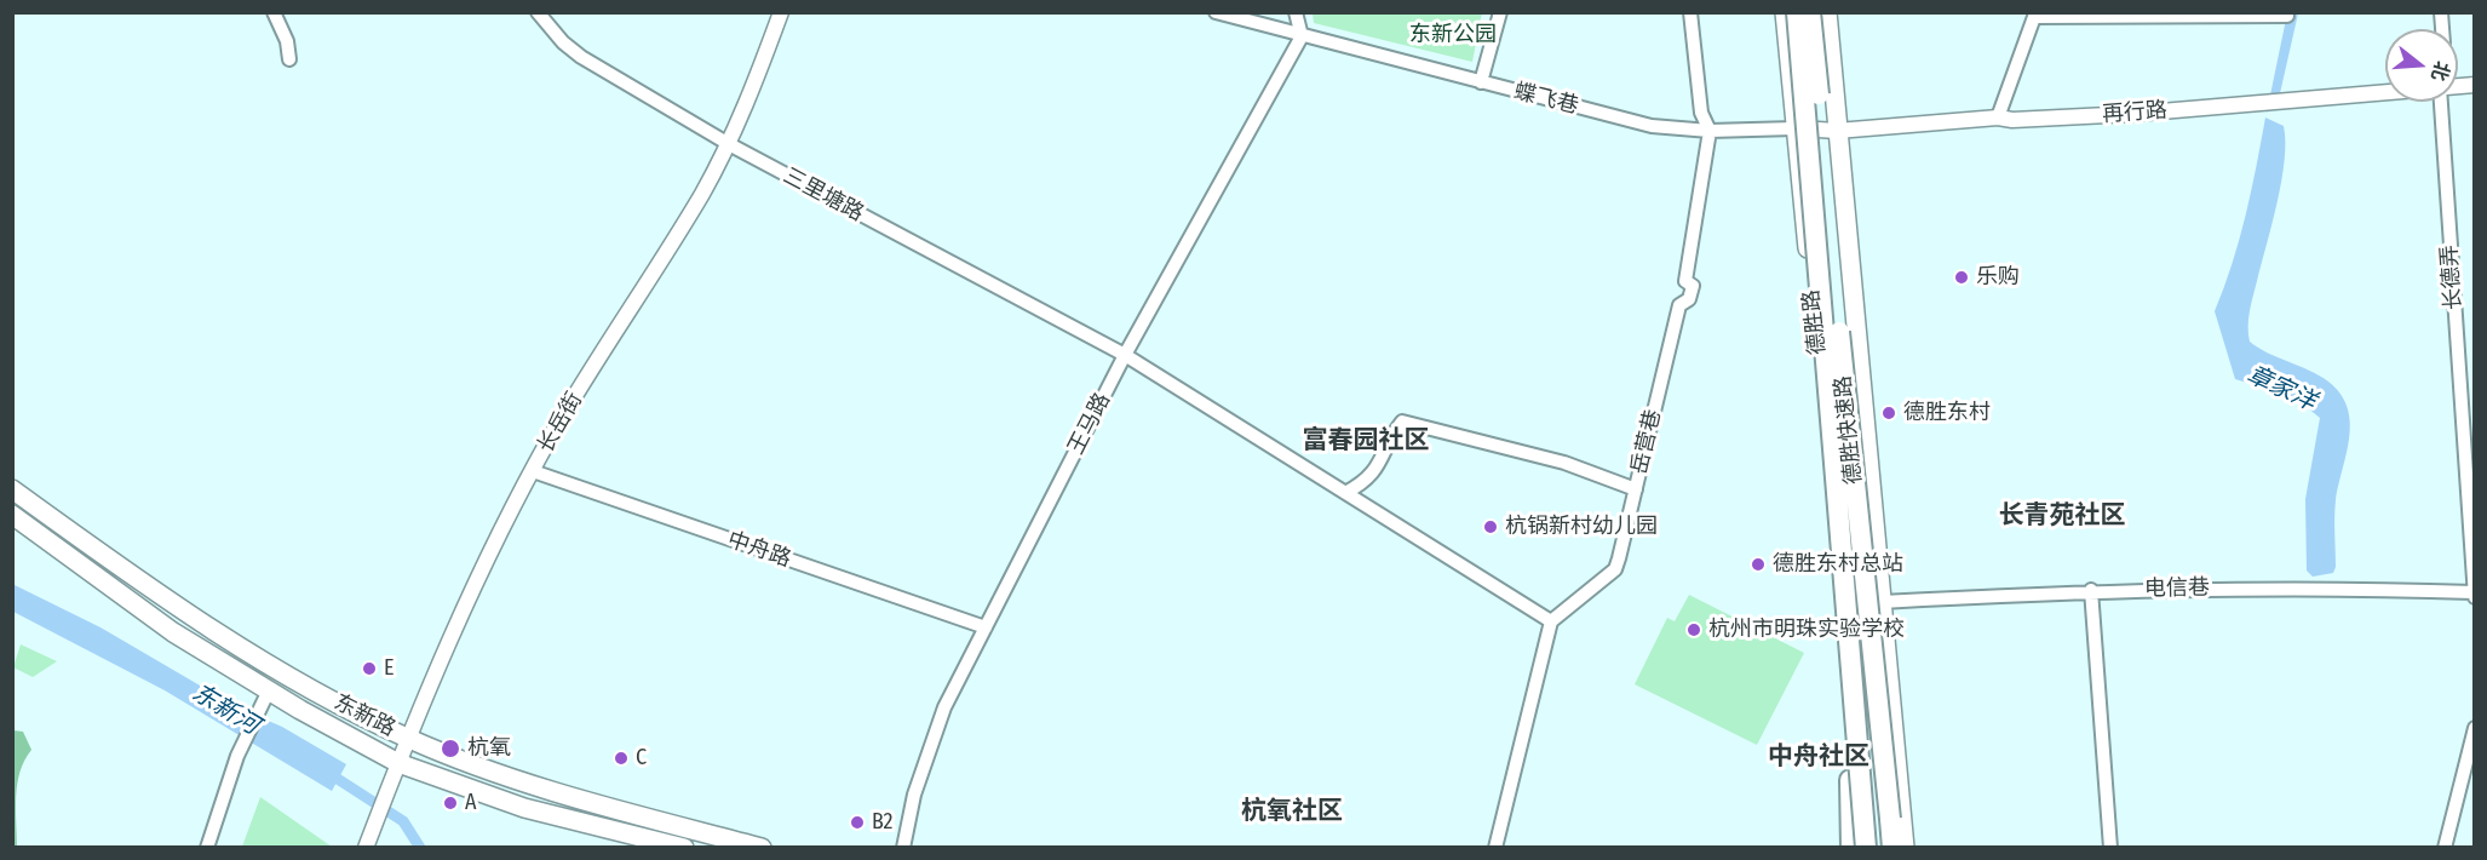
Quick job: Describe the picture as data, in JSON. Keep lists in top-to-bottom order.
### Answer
{
  "streets": {
    "highway": ["德胜快速路"],
    "main road": ["德胜路", "东新路"],
    "street": [
      "蝶飞巷",
      "再行路",
      "三里塘路",
      "长德弄",
      "长岳街",
      "王马路",
      "岳营巷",
      "中舟路",
      "电信巷"
    ]
  },
  "crossings": [
    ["蝶飞巷", "再行路"],
    ["蝶飞巷", "德胜路"],
    ["蝶飞巷", "王马路"],
    ["蝶飞巷", "岳营巷"],
    ["再行路", "德胜路"],
    ["三里塘路", "长岳街"],
    ["三里塘路", "王马路"],
    ["三里塘路", "岳营巷"],
    ["长德弄", "电信巷"],
    ["德胜路", "电信巷"],
    ["长岳街", "中舟路"],
    ["长岳街", "东新路"],
    ["王马路", "中舟路"]
  ],
  "districts": [
    "富春园社区",
    "长青苑社区",
    "中舟社区",
    "杭氧社区"
  ],
  "water": ["章家洋", "东新河"],
  "parks": ["东新公园"],
  "places": [
    "乐购",
    "德胜东村",
    "杭锅新村幼儿园",
    "德胜东村总站",
    "杭州市明珠实验学校",
    "E",
    "杭氧",
    "C",
    "A",
    "B2"
  ],
  "north": "right"
}
